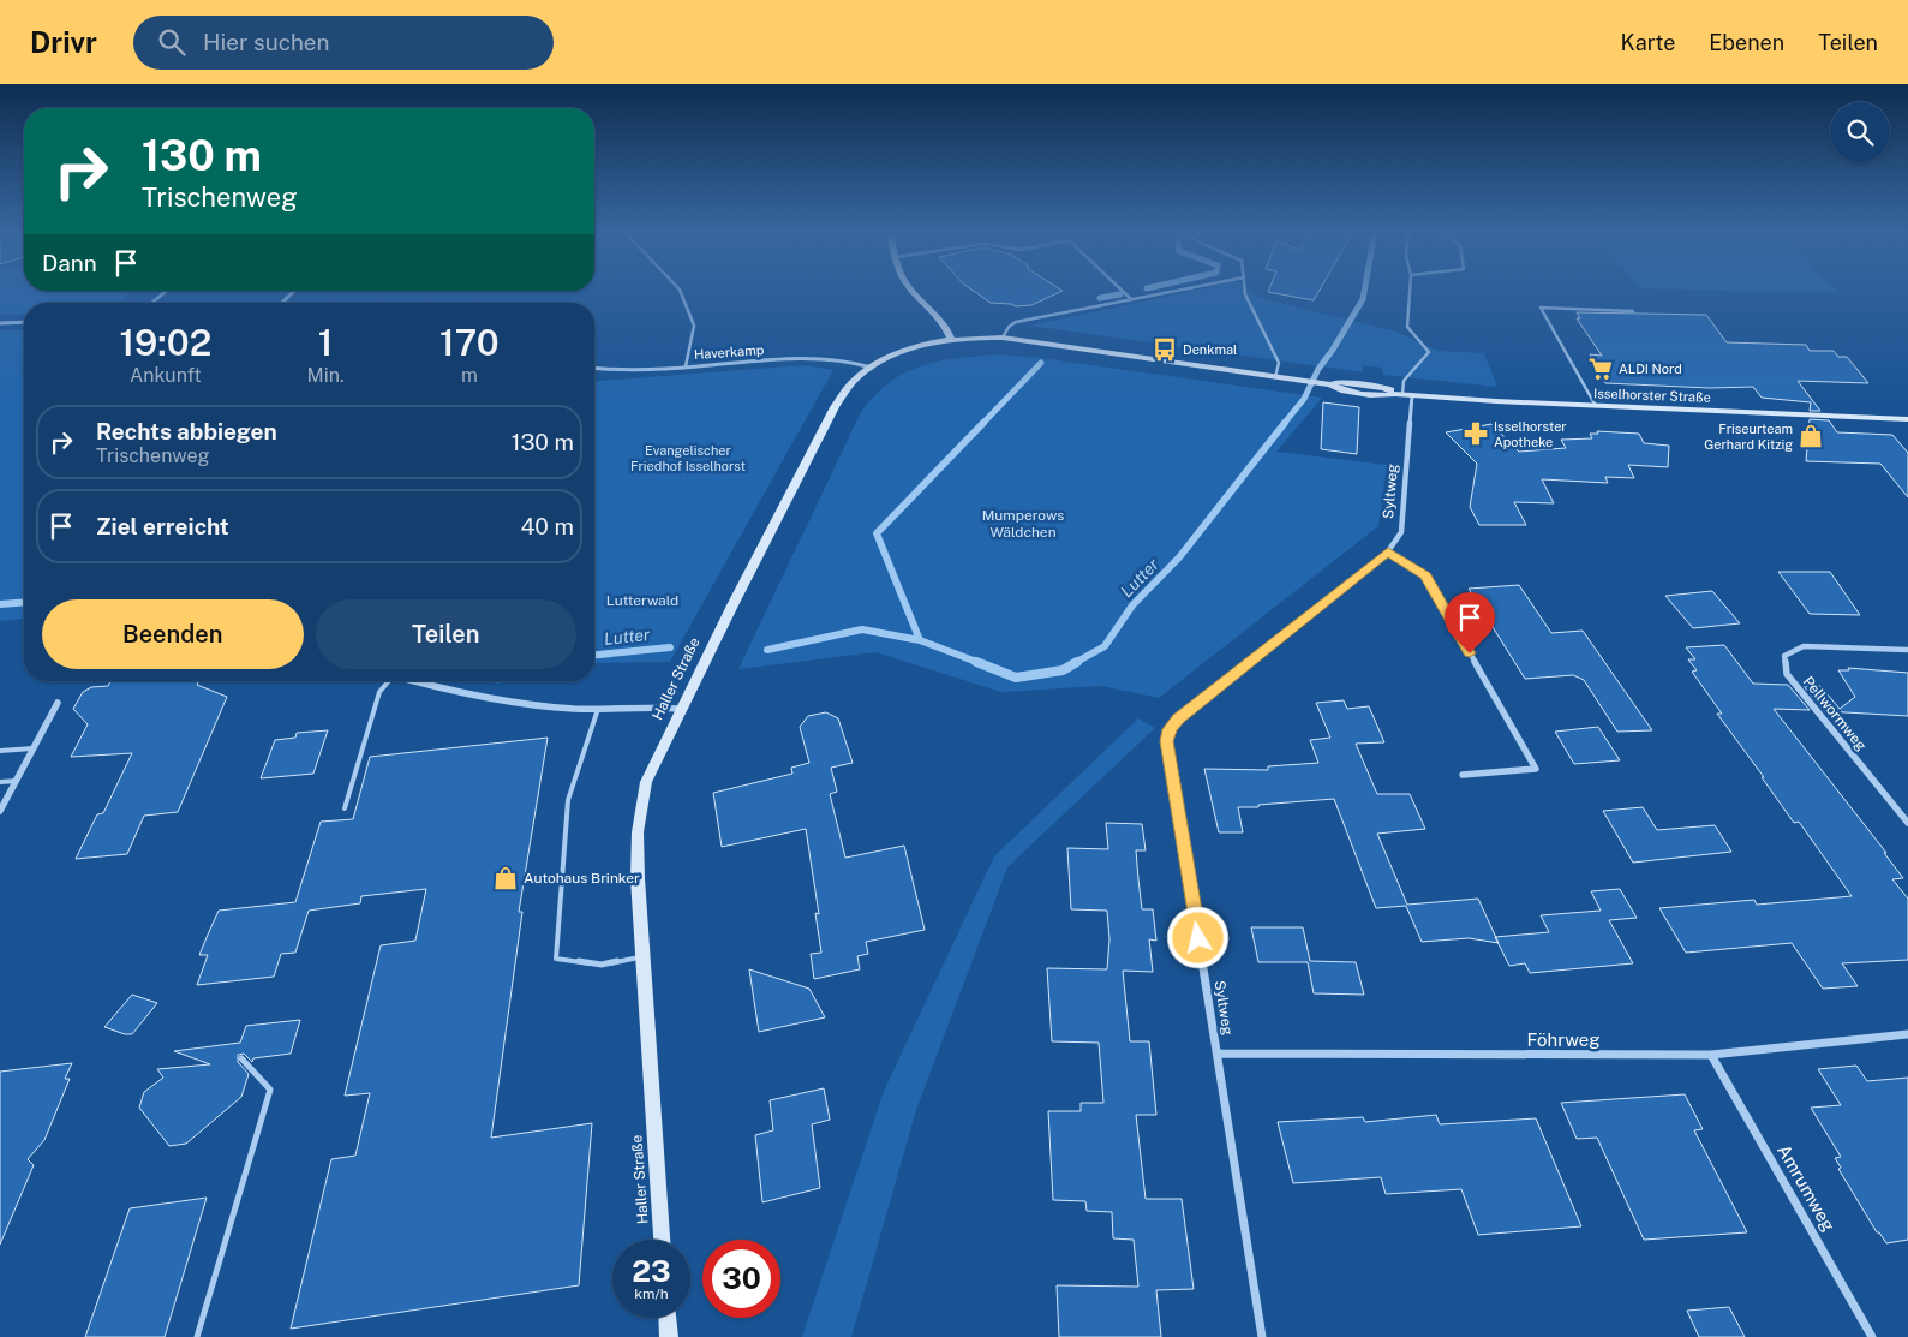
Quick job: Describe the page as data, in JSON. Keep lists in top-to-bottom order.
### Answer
{
  "streets": {
    "street": [
      "Haverkamp",
      "Isselhorster Straße",
      "Syltweg",
      "Haller Straße",
      "Pellwormweg",
      "Föhrweg",
      "Amrumweg"
    ]
  },
  "crossings": [
    ["Haverkamp", "Haller Straße"],
    ["Isselhorster Straße", "Syltweg"],
    ["Isselhorster Straße", "Haller Straße"],
    ["Syltweg", "Föhrweg"],
    ["Föhrweg", "Amrumweg"]
  ],
  "water": ["Lutter"],
  "parks": ["Evangelischer Friedhof Isselhorst", "Mumperows Wäldchen", "Lutterwald"],
  "places": {
    "bus stop": ["Denkmal"],
    "supermarket": ["ALDI Nord"],
    "pharmacy": ["Isselhorster Apotheke"],
    "shop": ["Friseurteam Gerhard Kitzig", "Autohaus Brinker"]
  },
  "page": {
    "header": "Drivr",
    "search": "Hier suchen",
    "nav": ["Karte", "Ebenen", "Teilen"],
    "turn": ["130 m", "Trischenweg"],
    "then": "Dann",
    "eta": [
      "19:02",
      "Ankunft",
      "1",
      "Min.",
      "170",
      "m"
    ],
    "list": [
      {
        "name": "Rechts abbiegen",
        "note": "Trischenweg",
        "value": "130 m"
      },
      {
        "name": "Ziel erreicht",
        "value": "40 m"
      }
    ],
    "buttons": ["Beenden", "Teilen"],
    "speed": "23 km/h",
    "limit": "30"
  }
}
